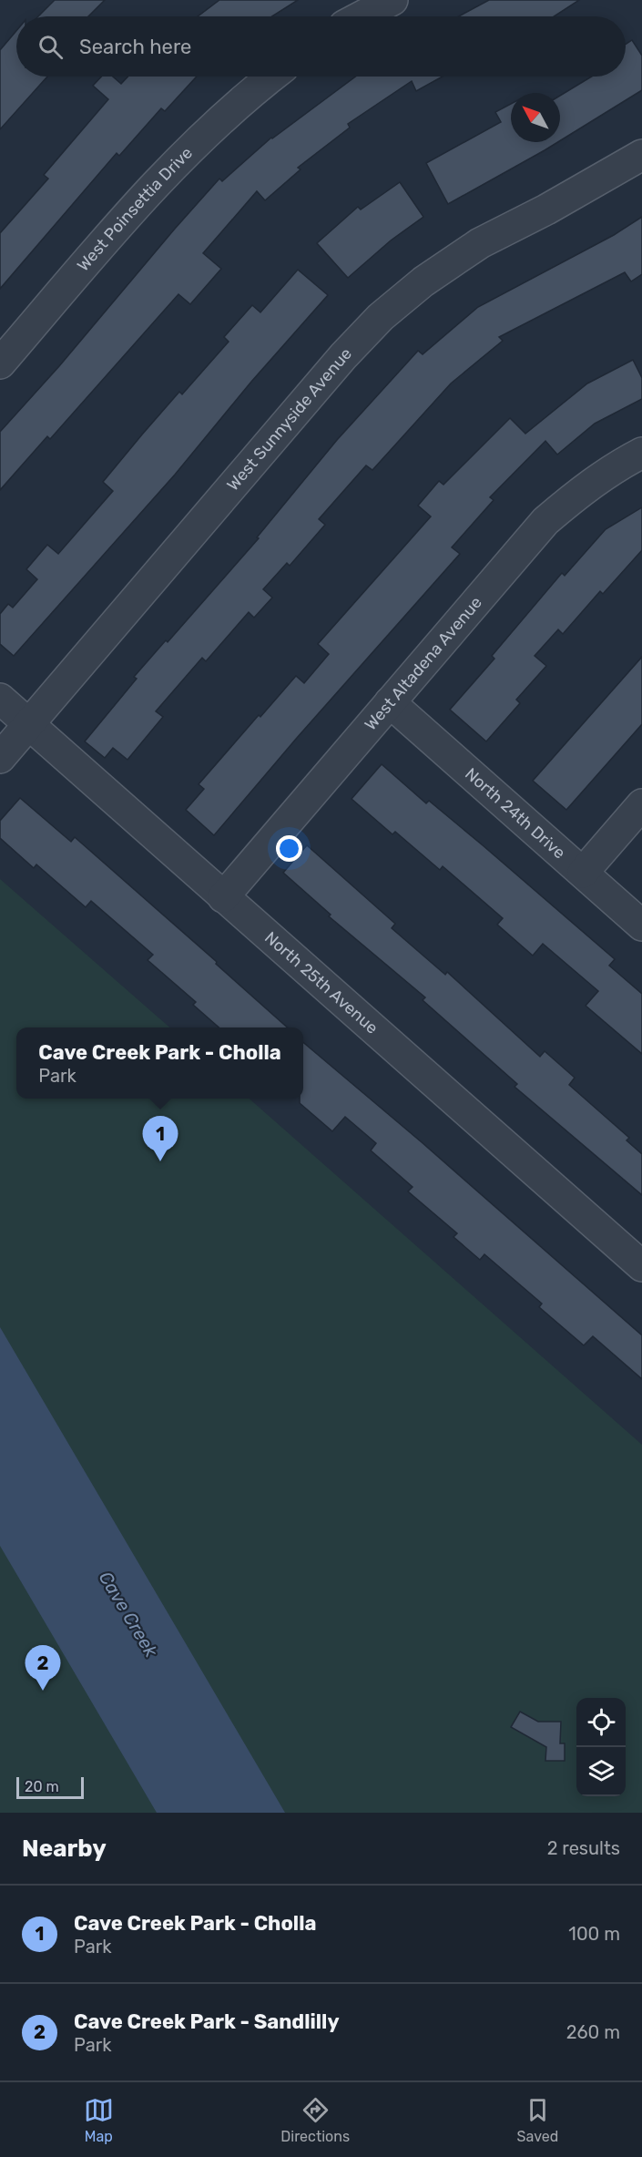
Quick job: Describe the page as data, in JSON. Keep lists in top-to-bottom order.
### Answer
{
  "streets": {
    "street": [
      "West Poinsettia Drive",
      "West Sunnyside Avenue",
      "West Altadena Avenue",
      "North 24th Drive",
      "North 25th Avenue"
    ]
  },
  "crossings": [
    ["West Sunnyside Avenue", "North 25th Avenue"],
    ["West Altadena Avenue", "North 24th Drive"],
    ["West Altadena Avenue", "North 25th Avenue"]
  ],
  "water": ["Cave Creek"],
  "scale_bar": "20 m",
  "north": "top left",
  "page": {
    "search": "Search here",
    "popup": ["Cave Creek Park - Cholla", "Park"],
    "pins": ["1", "2"],
    "scale": "20 m",
    "heading": ["Nearby", "2 results"],
    "list": [
      {
        "mark": "1",
        "name": "Cave Creek Park - Cholla",
        "note": "Park",
        "value": "100 m"
      },
      {
        "mark": "2",
        "name": "Cave Creek Park - Sandlilly",
        "note": "Park",
        "value": "260 m"
      }
    ],
    "nav": ["Map", "Directions", "Saved"]
  }
}
